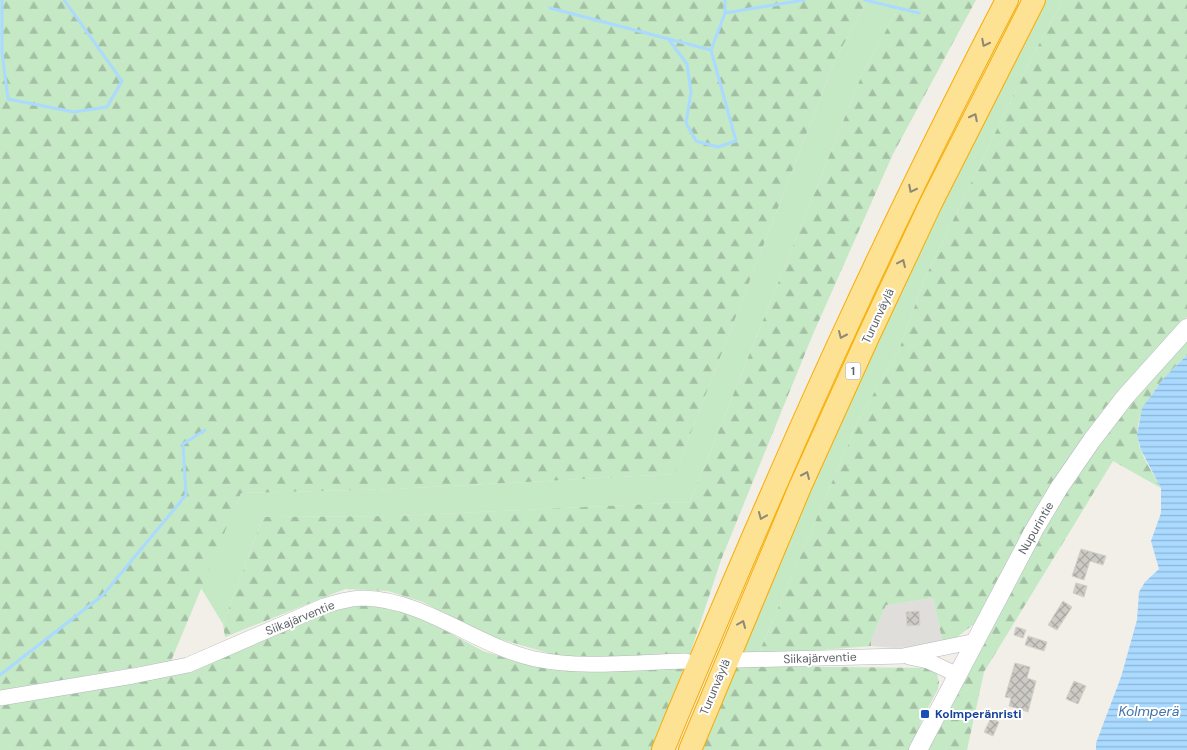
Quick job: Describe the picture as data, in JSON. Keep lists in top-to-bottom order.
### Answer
{
  "streets": {
    "highway": ["Turunväylä", "1"],
    "main road": ["Nupurintie"],
    "street": ["Siikajärventie"]
  },
  "water": ["Kolmperä"],
  "places": {
    "transit": ["Kolmperänristi"]
  }
}
